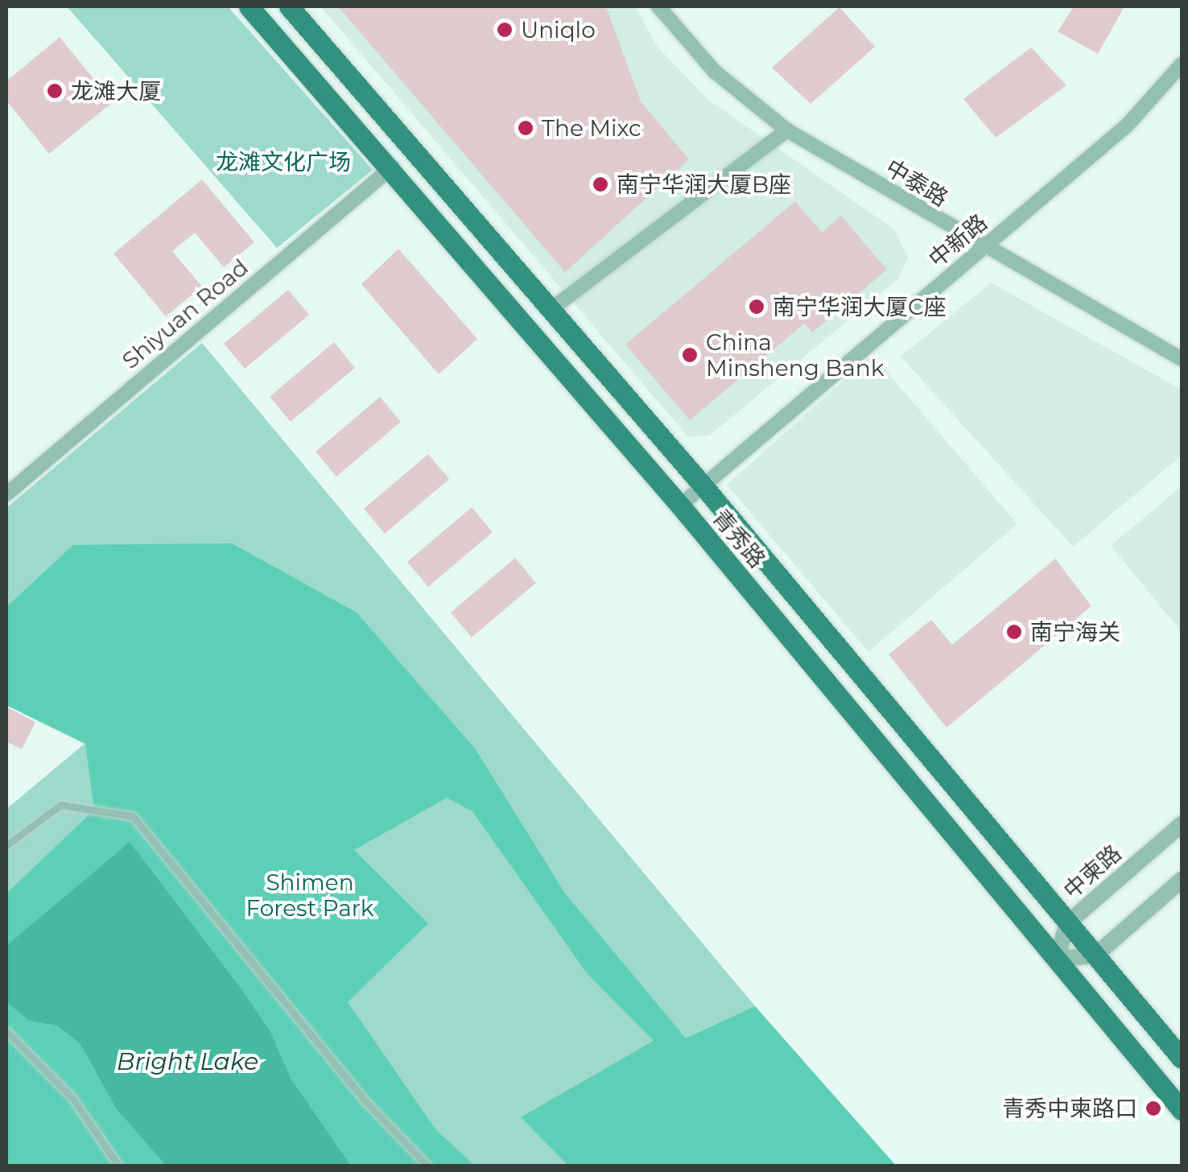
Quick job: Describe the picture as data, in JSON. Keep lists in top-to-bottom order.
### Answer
{
  "streets": {
    "main road": ["青秀路"],
    "street": [
      "中泰路",
      "中新路",
      "Shiyuan Road",
      "中柬路"
    ]
  },
  "crossings": [
    ["中泰路", "中新路"],
    ["中新路", "青秀路"],
    ["Shiyuan Road", "青秀路"],
    ["青秀路", "中柬路"]
  ],
  "water": ["Bright Lake"],
  "parks": ["龙滩文化广场", "Shimen Forest Park"],
  "places": [
    "Uniqlo",
    "龙滩大厦",
    "The Mixc",
    "南宁华润大厦B座",
    "南宁华润大厦C座",
    "China Minsheng Bank",
    "南宁海关",
    "青秀中柬路口"
  ]
}
